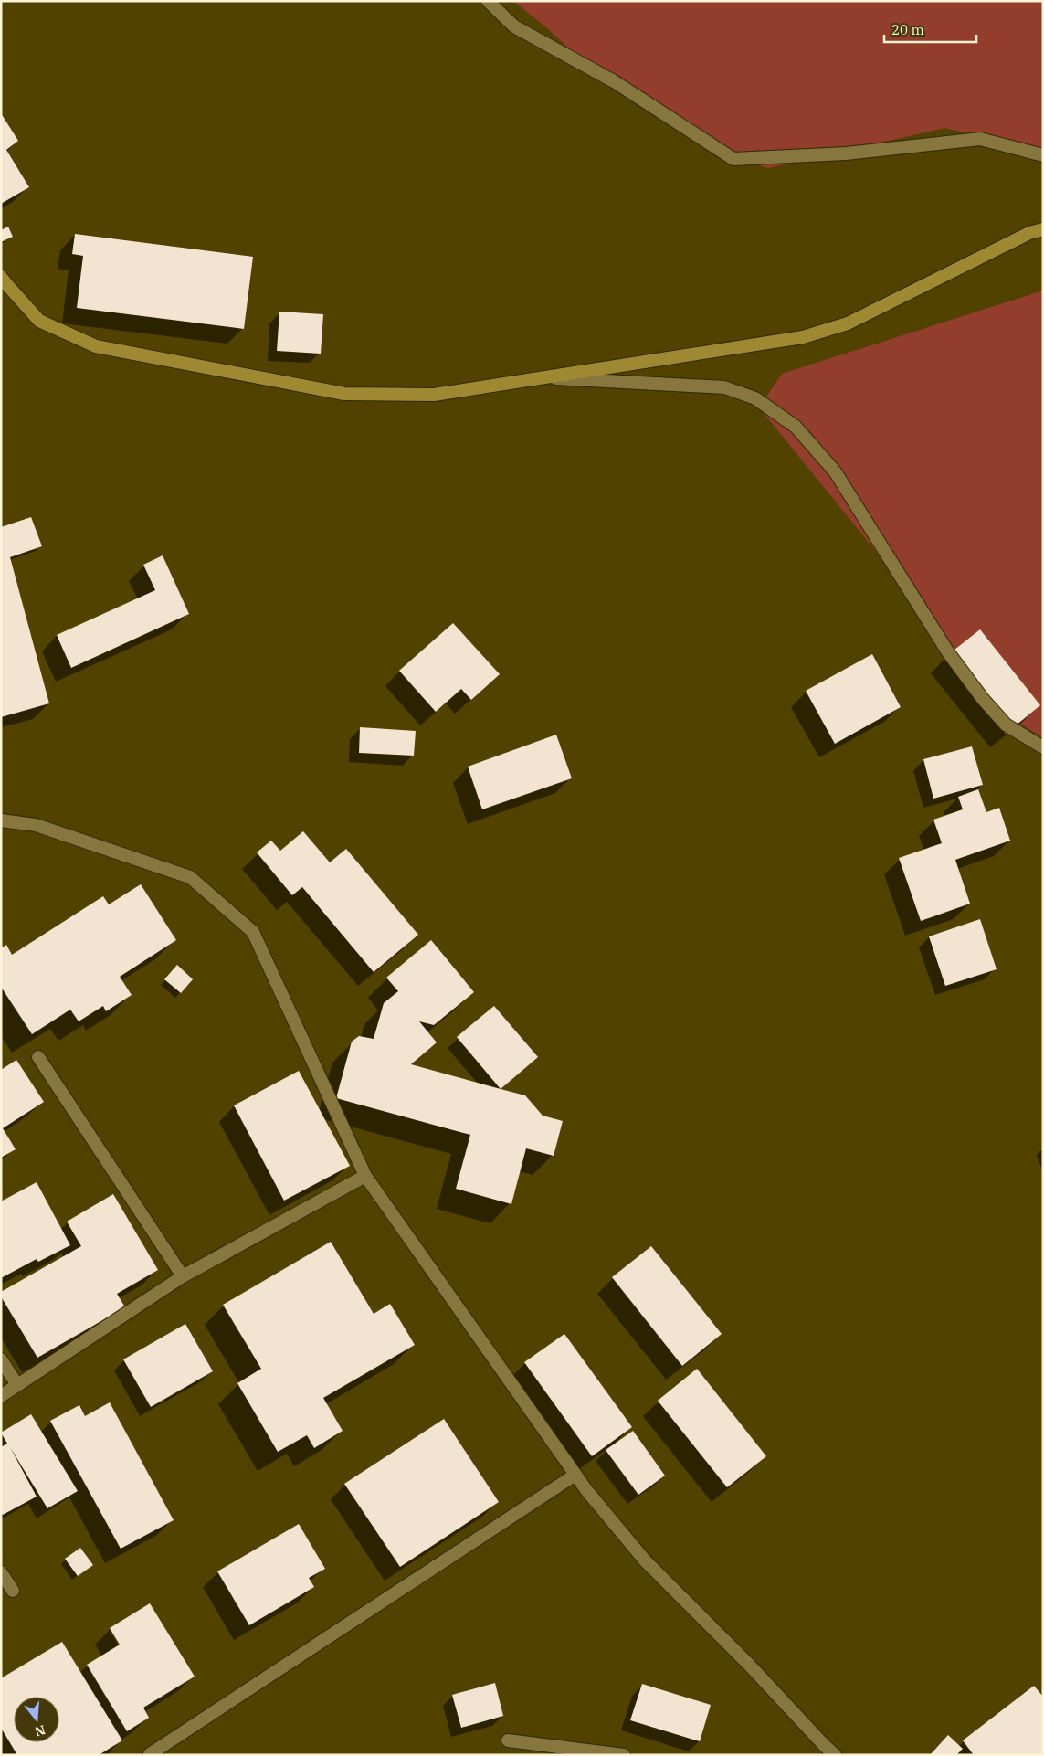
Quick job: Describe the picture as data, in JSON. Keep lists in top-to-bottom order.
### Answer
{
  "scale_bar": "20 m",
  "north": "bottom"
}
